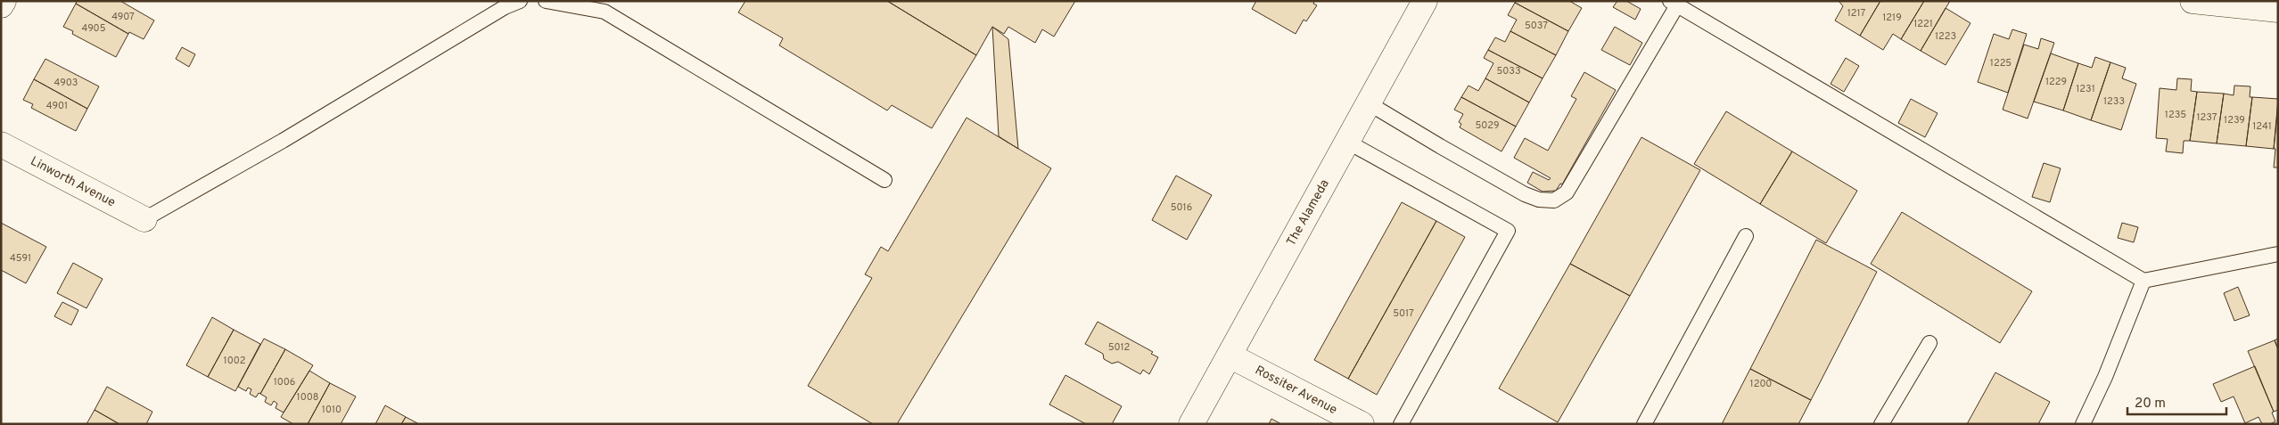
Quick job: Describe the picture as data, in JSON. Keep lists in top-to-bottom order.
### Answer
{
  "streets": {
    "main road": ["Linworth Avenue", "The Alameda", "Rossiter Avenue"]
  },
  "crossings": [
    ["The Alameda", "Rossiter Avenue"]
  ],
  "house_numbers": [
    "1217",
    "4907",
    "1219",
    "1221",
    "5037",
    "4905",
    "1223",
    "1225",
    "5033",
    "1229",
    "4903",
    "1231",
    "1233",
    "4901",
    "1235",
    "1237",
    "1239",
    "5029",
    "1241",
    "5016",
    "4591",
    "5017",
    "5012",
    "1002",
    "1006",
    "1200",
    "1008",
    "1010"
  ],
  "scale_bar": "20 m"
}
